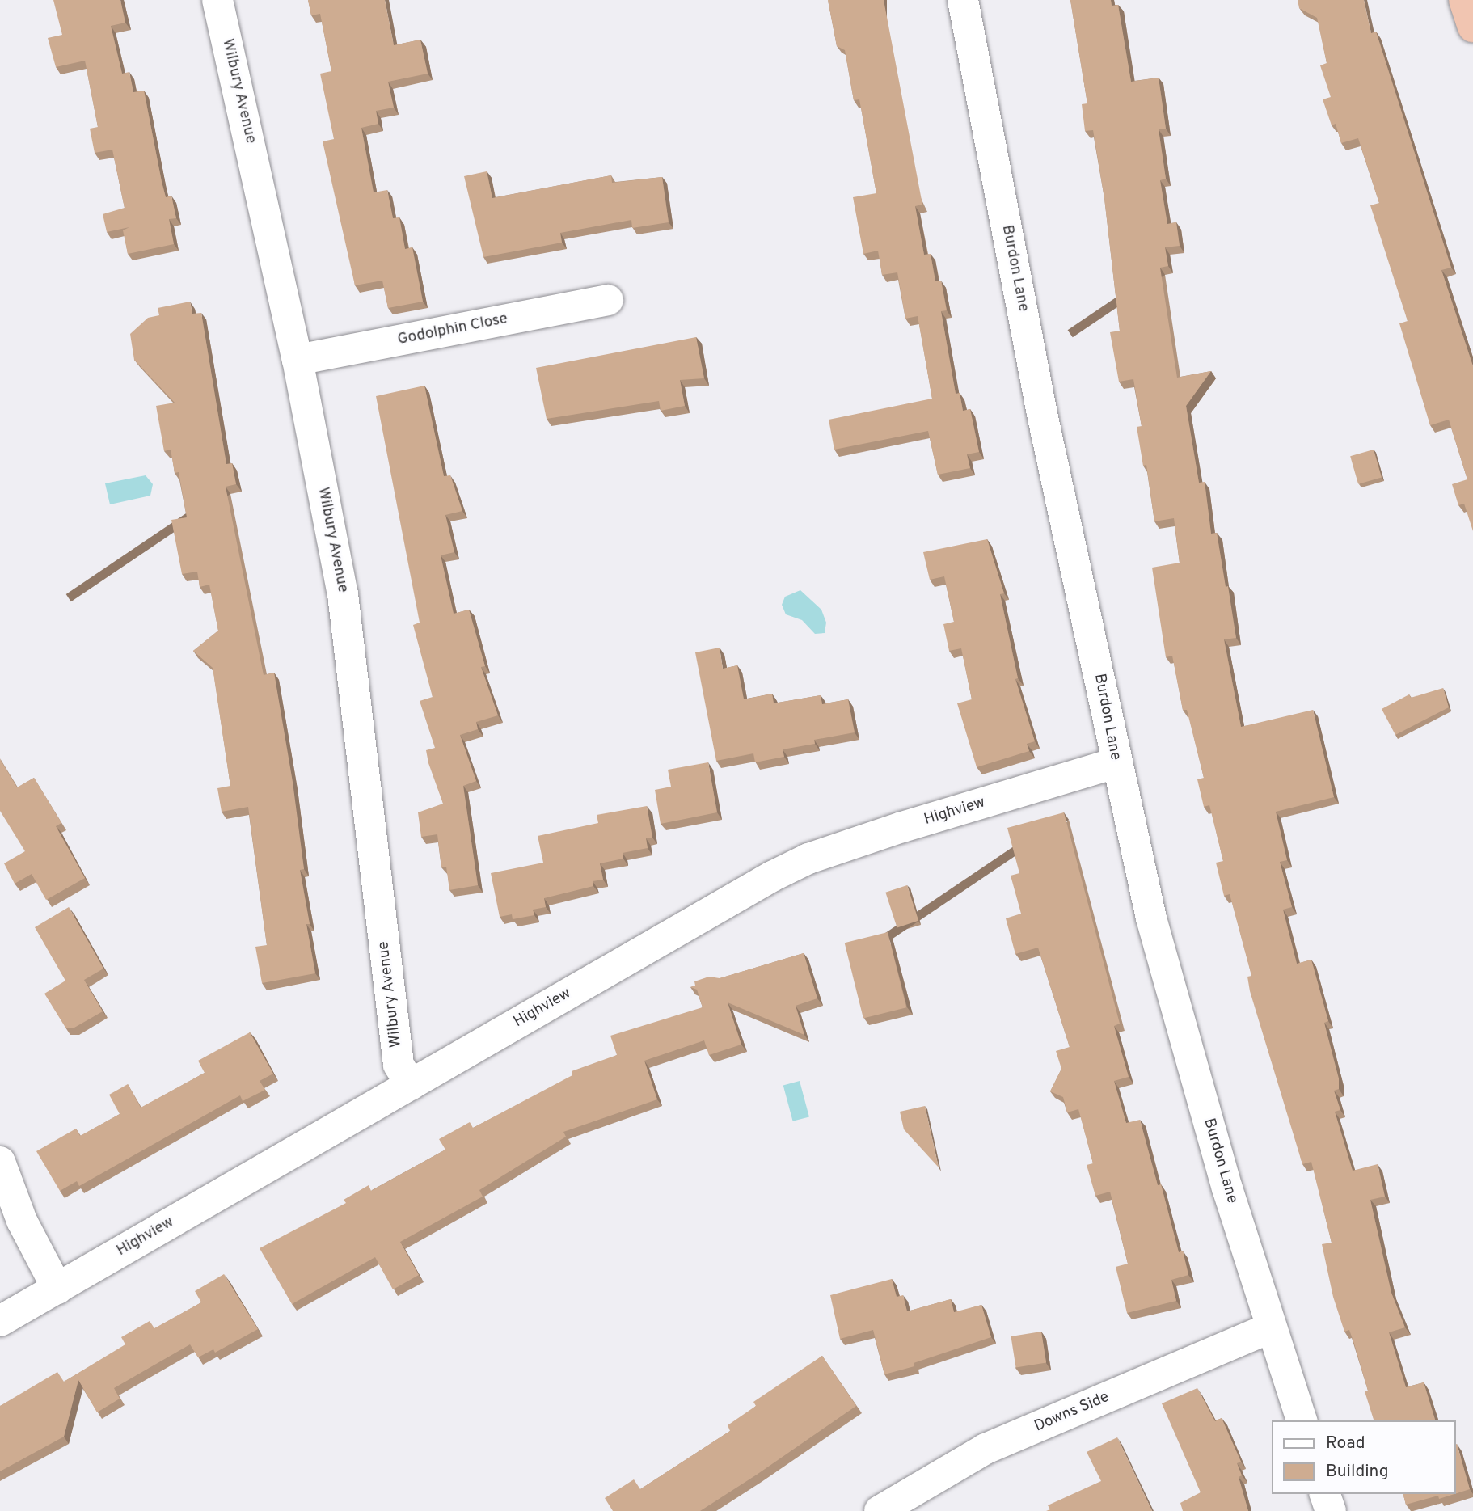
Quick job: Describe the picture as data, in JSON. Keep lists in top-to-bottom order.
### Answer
{
  "streets": {
    "street": [
      "Wilbury Avenue",
      "Burdon Lane",
      "Godolphin Close",
      "Highview",
      "Downs Side"
    ]
  },
  "crossings": [
    ["Wilbury Avenue", "Godolphin Close"],
    ["Wilbury Avenue", "Highview"],
    ["Burdon Lane", "Highview"],
    ["Burdon Lane", "Downs Side"]
  ],
  "legend": ["Road", "Building"]
}
